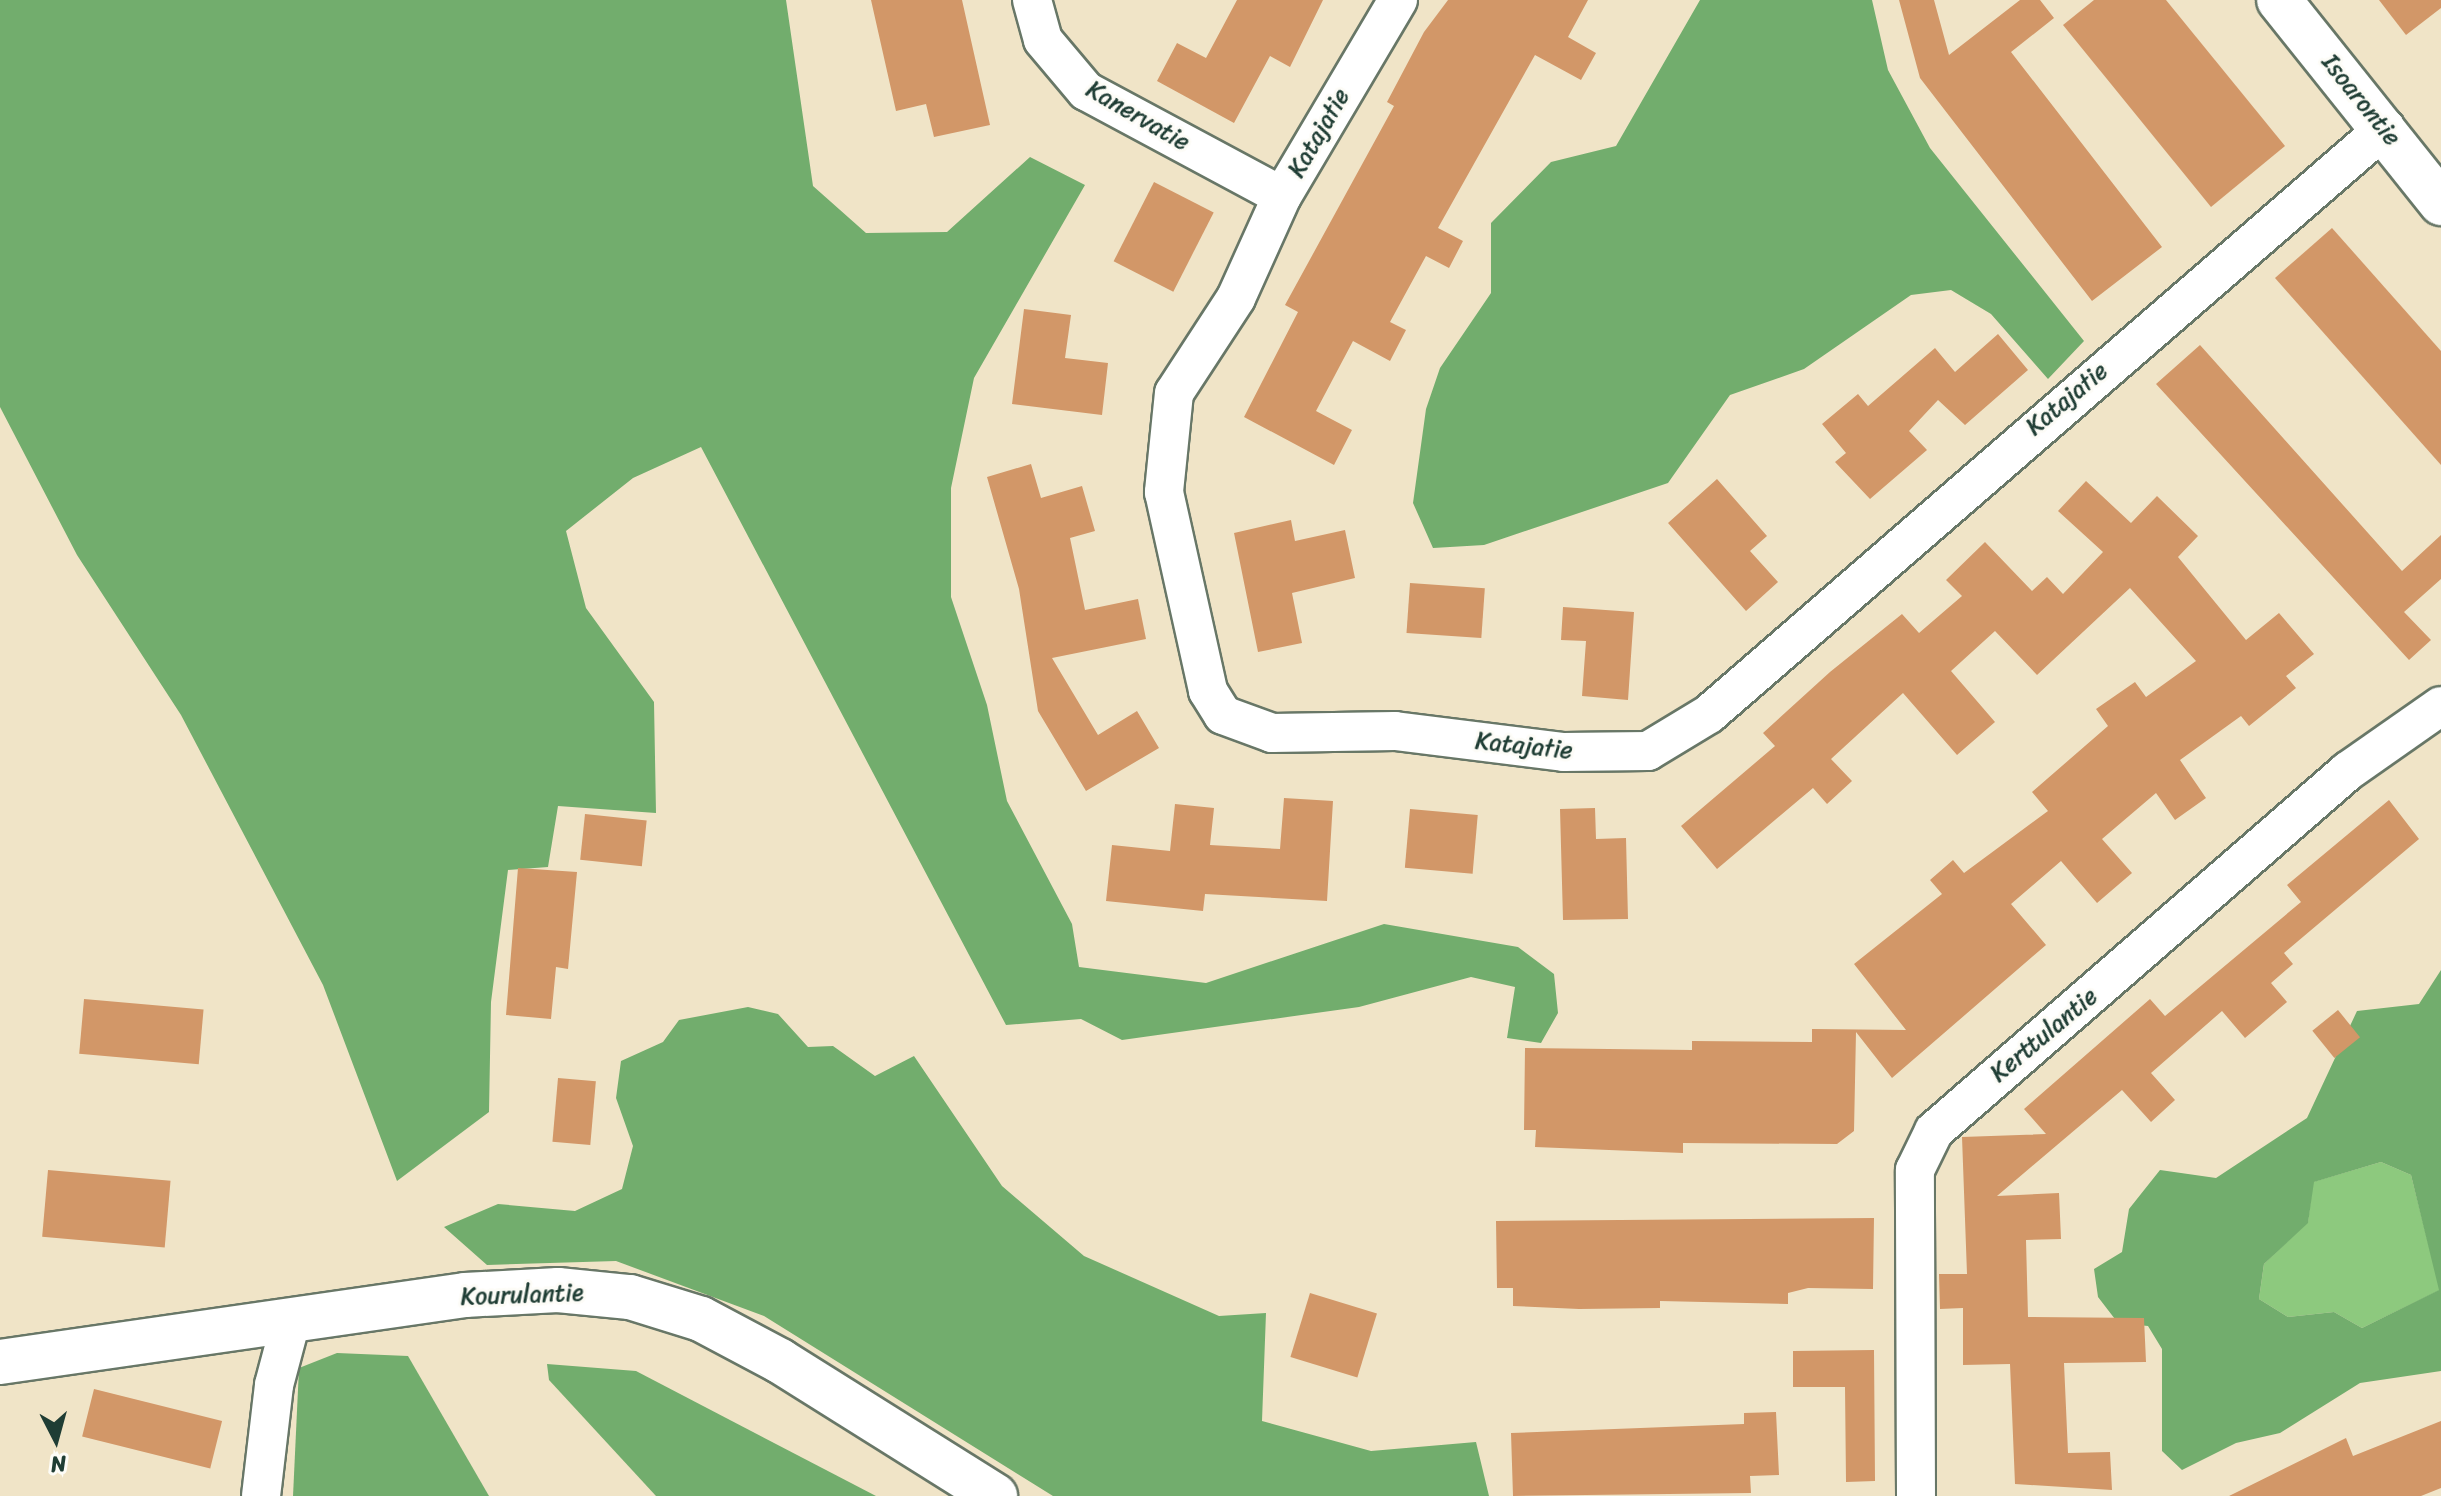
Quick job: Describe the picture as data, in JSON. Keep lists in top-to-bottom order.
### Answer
{
  "streets": {
    "street": [
      "Isoarontie",
      "Kanervatie",
      "Katajatie",
      "Kerttulantie",
      "Kourulantie"
    ]
  },
  "crossings": [
    ["Isoarontie", "Katajatie"],
    ["Kanervatie", "Katajatie"]
  ],
  "north": "bottom"
}
